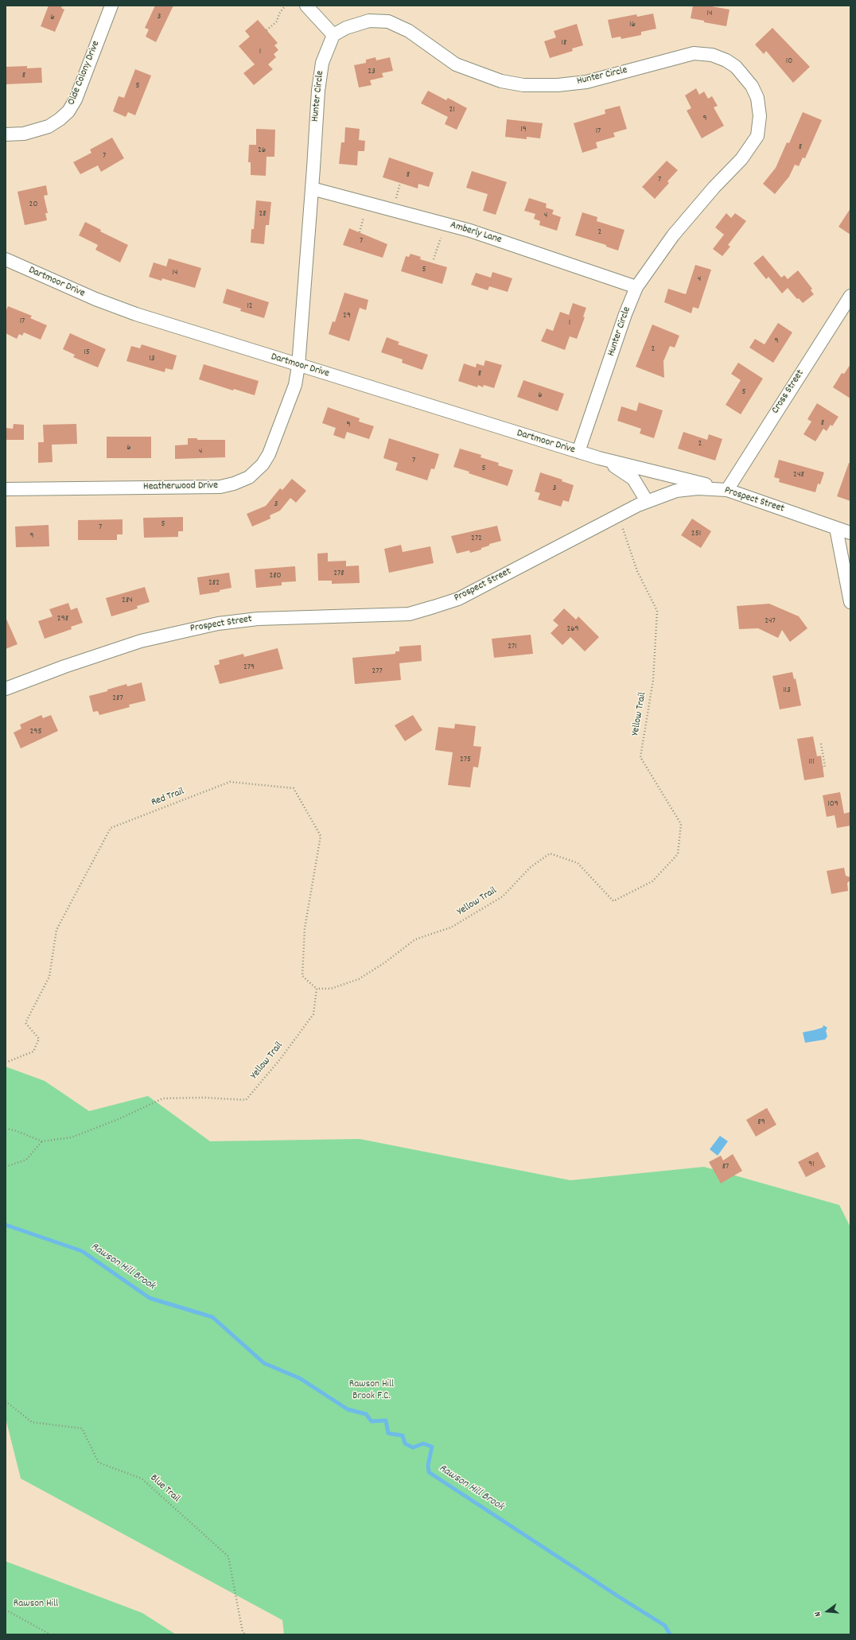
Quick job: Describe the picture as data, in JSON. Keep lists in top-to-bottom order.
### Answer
{
  "streets": {
    "street": [
      "Olde Colony Drive",
      "Hunter Circle",
      "Amberly Lane",
      "Dartmoor Drive",
      "Cross Street",
      "Heatherwood Drive",
      "Prospect Street"
    ],
    "path": ["Yellow Trail", "Red Trail", "Blue Trail"]
  },
  "crossings": [
    ["Hunter Circle", "Amberly Lane"],
    ["Hunter Circle", "Dartmoor Drive"],
    ["Hunter Circle", "Heatherwood Drive"],
    ["Dartmoor Drive", "Cross Street"],
    ["Dartmoor Drive", "Heatherwood Drive"],
    ["Dartmoor Drive", "Prospect Street"],
    ["Cross Street", "Prospect Street"],
    ["Prospect Street", "Yellow Trail"],
    ["Yellow Trail", "Red Trail"]
  ],
  "water": ["Rawson Hill Brook"],
  "parks": ["Rawson Hill Brook F.C.", "Rawson Hill"],
  "house_numbers": [
    "14",
    "3",
    "6",
    "16",
    "18",
    "1",
    "10",
    "23",
    "8",
    "5",
    "21",
    "9",
    "19",
    "17",
    "8",
    "26",
    "7",
    "8",
    "7",
    "20",
    "28",
    "4",
    "2",
    "7",
    "5",
    "14",
    "4",
    "12",
    "29",
    "17",
    "1",
    "9",
    "2",
    "15",
    "13",
    "8",
    "5",
    "6",
    "8",
    "9",
    "2",
    "6",
    "4",
    "7",
    "5",
    "248",
    "3",
    "3",
    "5",
    "7",
    "251",
    "9",
    "272",
    "278",
    "280",
    "282",
    "284",
    "298",
    "247",
    "269",
    "271",
    "279",
    "277",
    "113",
    "287",
    "295",
    "275",
    "111",
    "109",
    "89",
    "91",
    "87"
  ],
  "north": "left"
}
